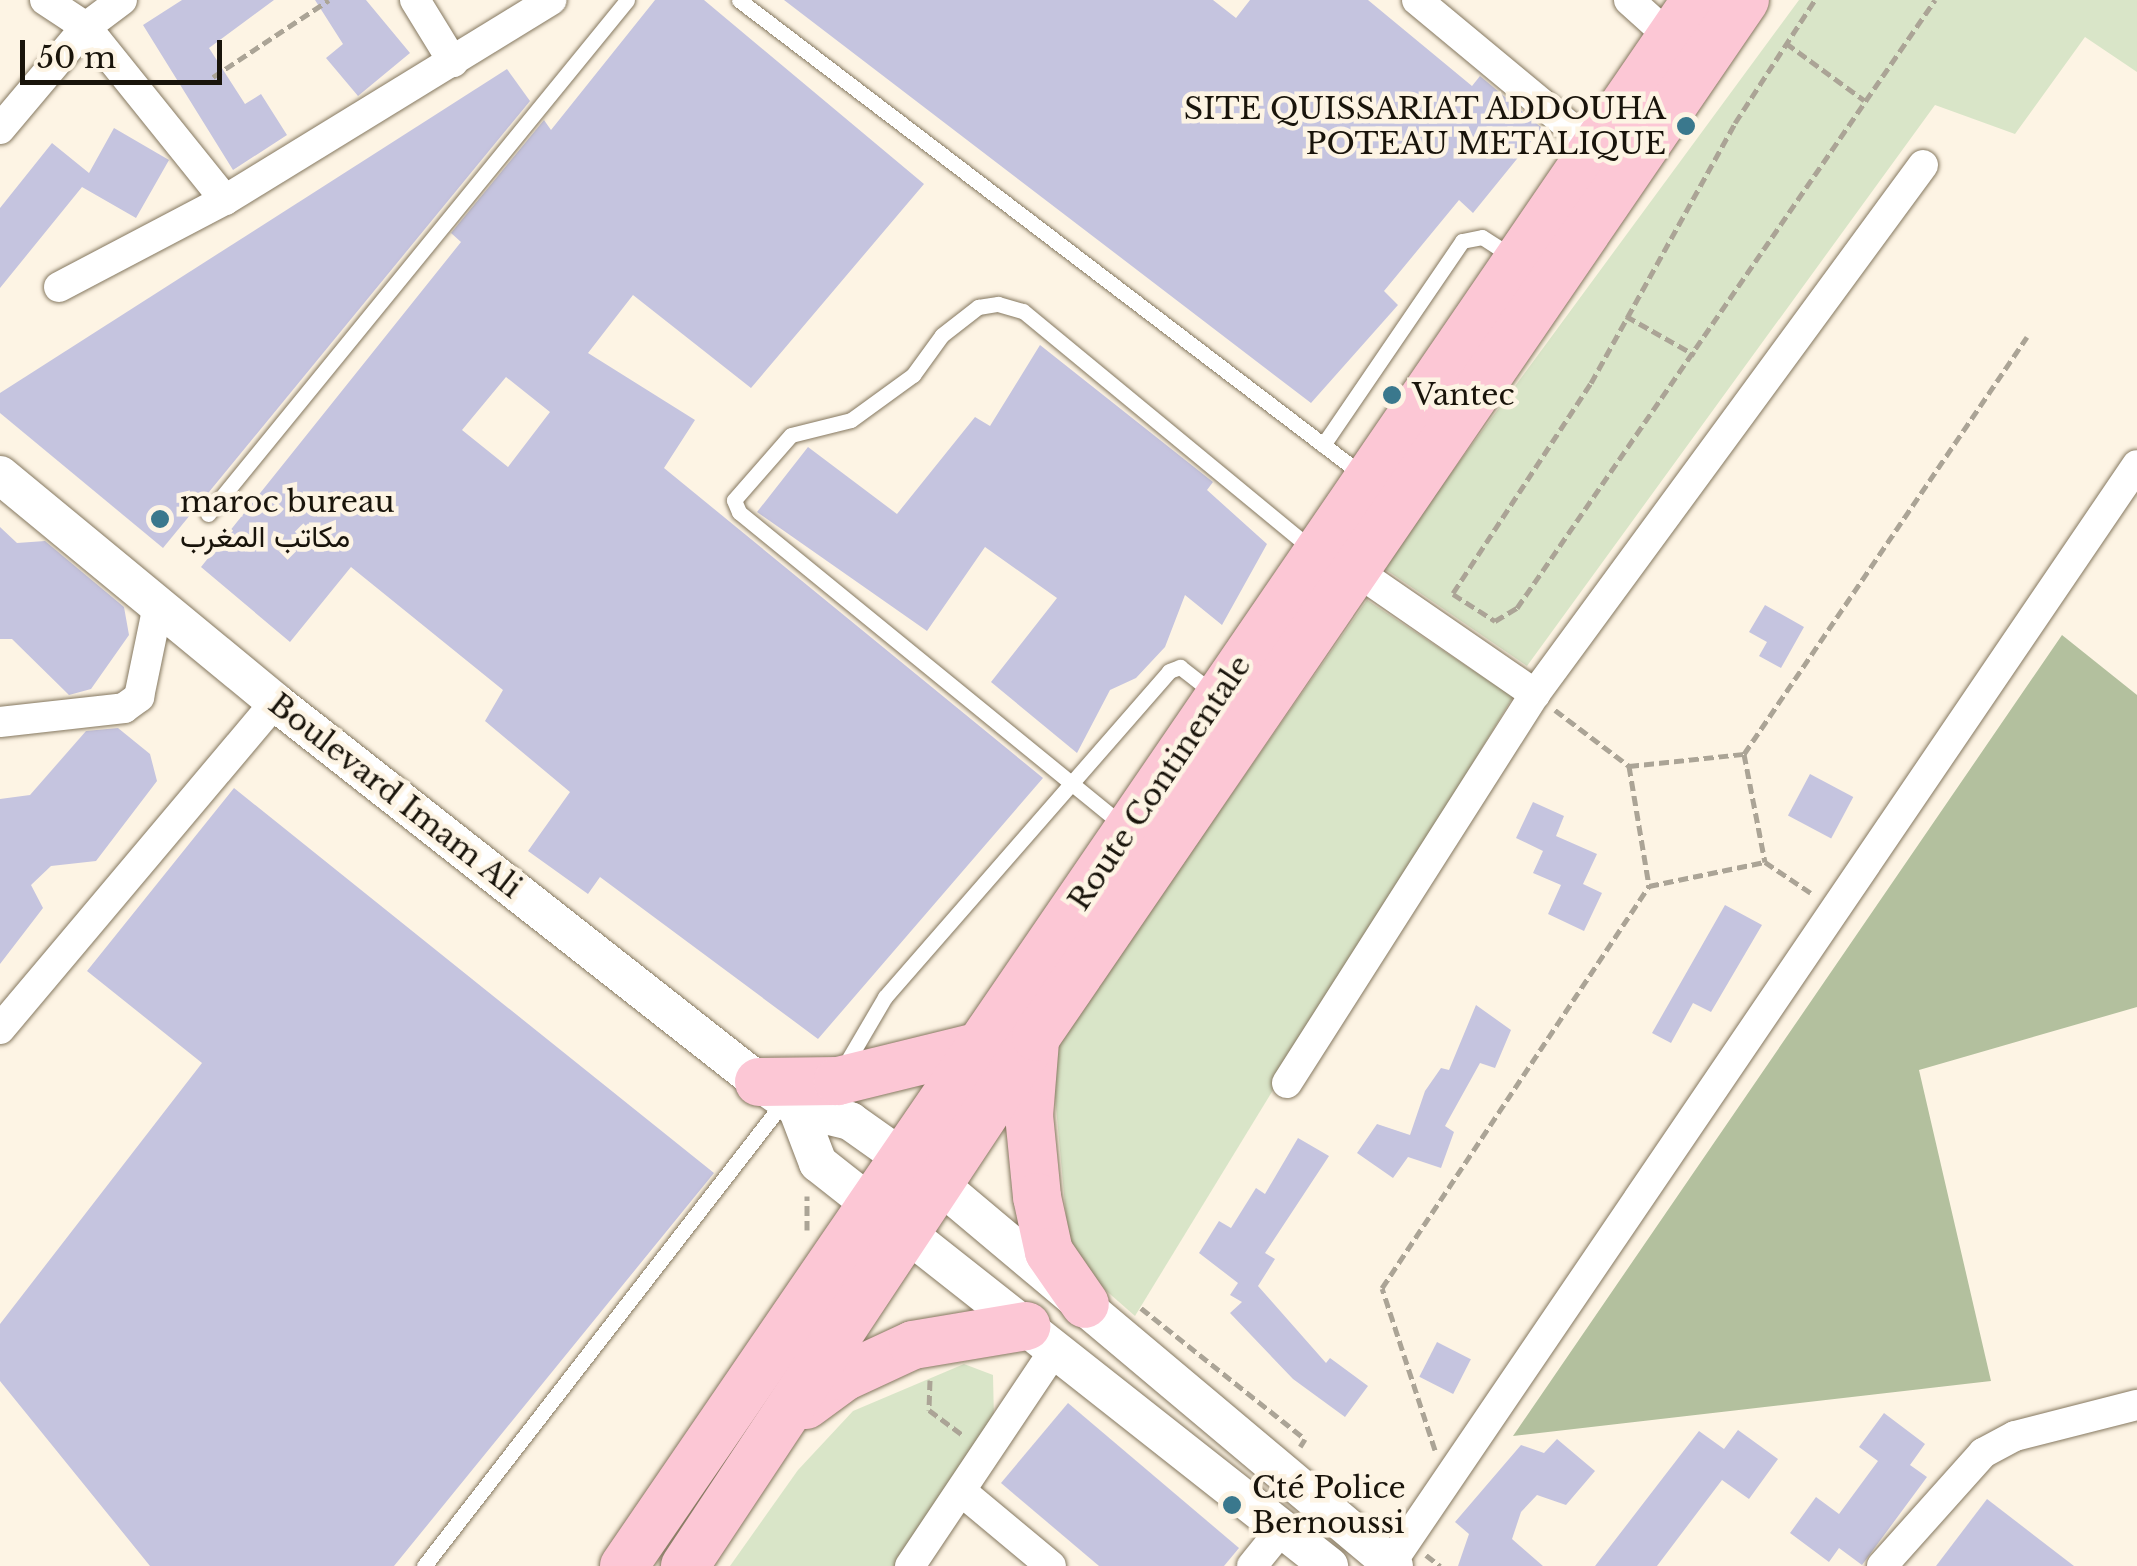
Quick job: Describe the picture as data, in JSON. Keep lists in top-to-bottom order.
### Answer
{
  "streets": {
    "main road": ["Route Continentale"],
    "street": ["Boulevard Imam Ali"]
  },
  "places": [
    "SITE QUISSARIAT ADDOUHA POTEAU METALIQUE",
    "Vantec",
    "maroc bureau مكاتب المغرب",
    "Cté Police Bernoussi"
  ],
  "scale_bar": "50 m"
}
